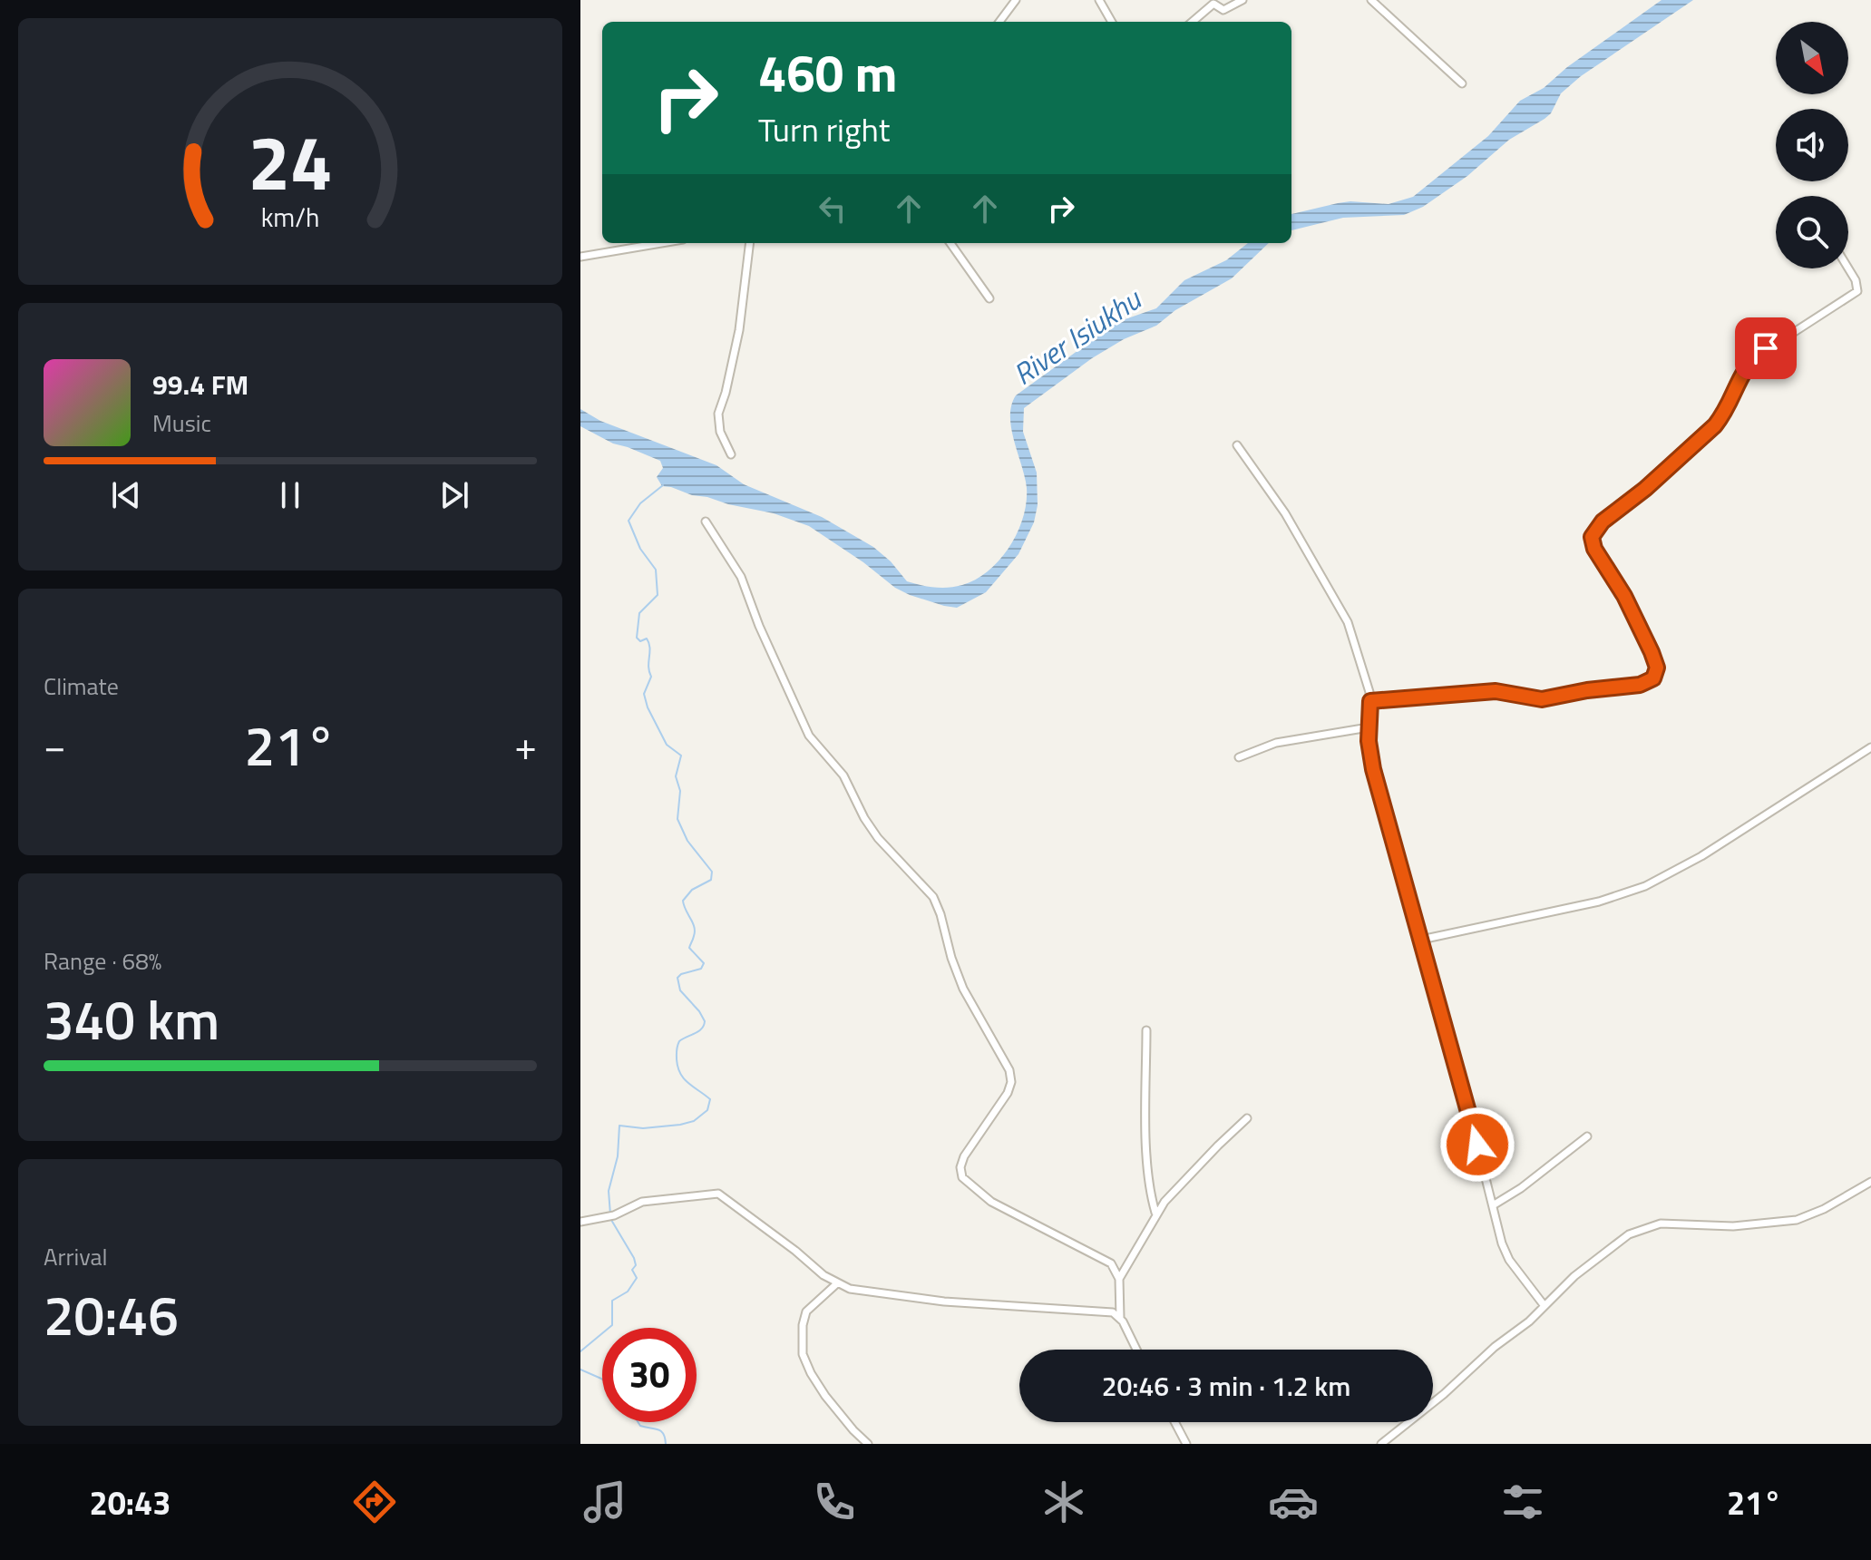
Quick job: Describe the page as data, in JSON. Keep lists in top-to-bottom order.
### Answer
{
  "water": ["River Isiukhu"],
  "north": "bottom right",
  "page": {
    "turn": ["460 m", "Turn right"],
    "song": ["99.4 FM", "Music"],
    "tile": [
      "Climate",
      ["Range · 68%", "340 km"],
      ["Arrival", "20:46"]
    ],
    "heat": ["−", "21°", "+"],
    "limit": "30",
    "trip": "20:46 · 3 min · 1.2 km",
    "tabs": ["20:43", "21°"],
    "gauge": ["24", "km/h"]
  }
}
